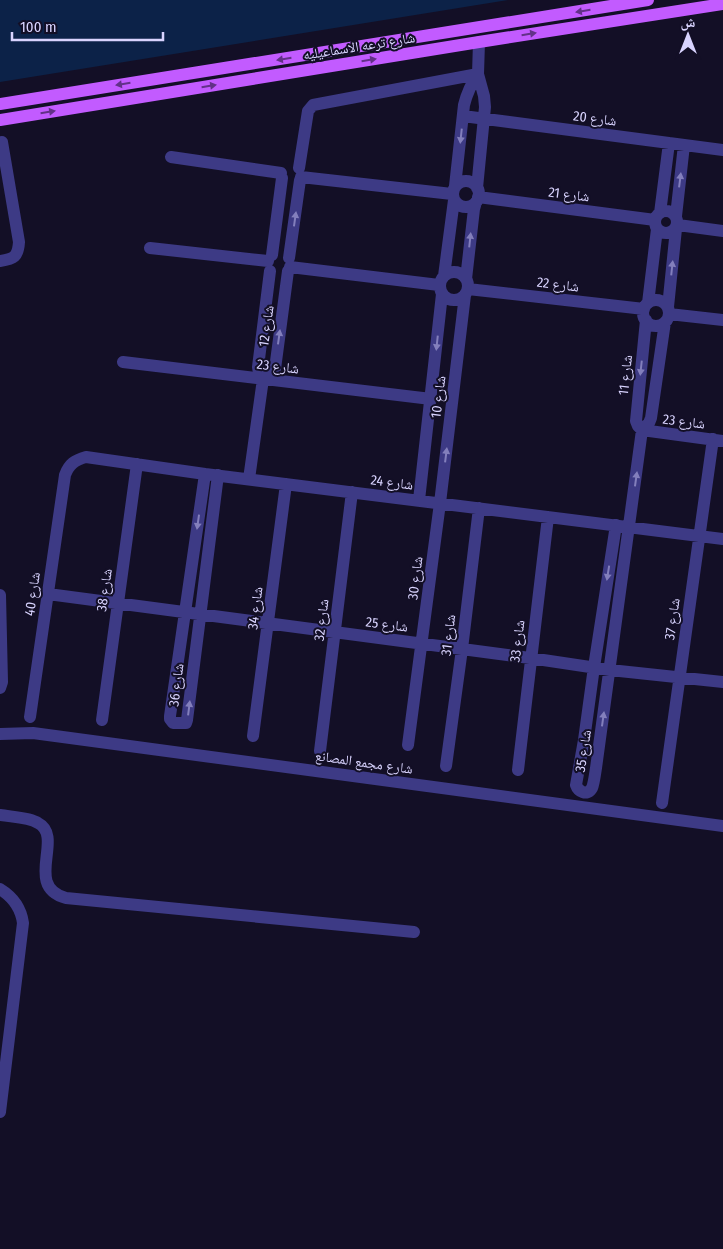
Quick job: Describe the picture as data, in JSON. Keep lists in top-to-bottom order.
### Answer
{
  "streets": {
    "main road": ["شارع ترعه الاسماعيليه"],
    "street": [
      "شارع 20",
      "شارع 21",
      "شارع 22",
      "شارع 12",
      "شارع 23",
      "شارع 11",
      "شارع 10",
      "شارع 24",
      "شارع 30",
      "شارع 38",
      "شارع 40",
      "شارع 34",
      "شارع 37",
      "شارع 32",
      "شارع 25",
      "شارع 31",
      "شارع 33",
      "شارع 36",
      "شارع 35",
      "شارع مجمع المصانع"
    ]
  },
  "crossings": [
    ["شارع ترعه الاسماعيليه", "شارع 10"],
    ["شارع 20", "شارع 11"],
    ["شارع 20", "شارع 10"],
    ["شارع 21", "شارع 11"],
    ["شارع 21", "شارع 10"],
    ["شارع 22", "شارع 11"],
    ["شارع 22", "شارع 10"],
    ["شارع 12", "شارع 23"],
    ["شارع 12", "شارع 10"],
    ["شارع 12", "شارع 24"],
    ["شارع 23", "شارع 11"],
    ["شارع 23", "شارع 10"],
    ["شارع 23", "شارع 37"],
    ["شارع 11", "شارع 24"],
    ["شارع 11", "شارع 35"],
    ["شارع 10", "شارع 24"],
    ["شارع 10", "شارع 30"],
    ["شارع 24", "شارع 30"],
    ["شارع 24", "شارع 38"],
    ["شارع 24", "شارع 40"],
    ["شارع 24", "شارع 34"],
    ["شارع 24", "شارع 37"],
    ["شارع 24", "شارع 32"],
    ["شارع 24", "شارع 31"],
    ["شارع 24", "شارع 33"],
    ["شارع 24", "شارع 36"],
    ["شارع 24", "شارع 35"],
    ["شارع 30", "شارع 25"],
    ["شارع 38", "شارع 25"],
    ["شارع 40", "شارع 25"],
    ["شارع 34", "شارع 25"],
    ["شارع 37", "شارع 25"],
    ["شارع 32", "شارع 25"],
    ["شارع 25", "شارع 31"],
    ["شارع 25", "شارع 33"],
    ["شارع 25", "شارع 36"],
    ["شارع 25", "شارع 35"]
  ],
  "scale_bar": "100 m",
  "north": "top"
}
